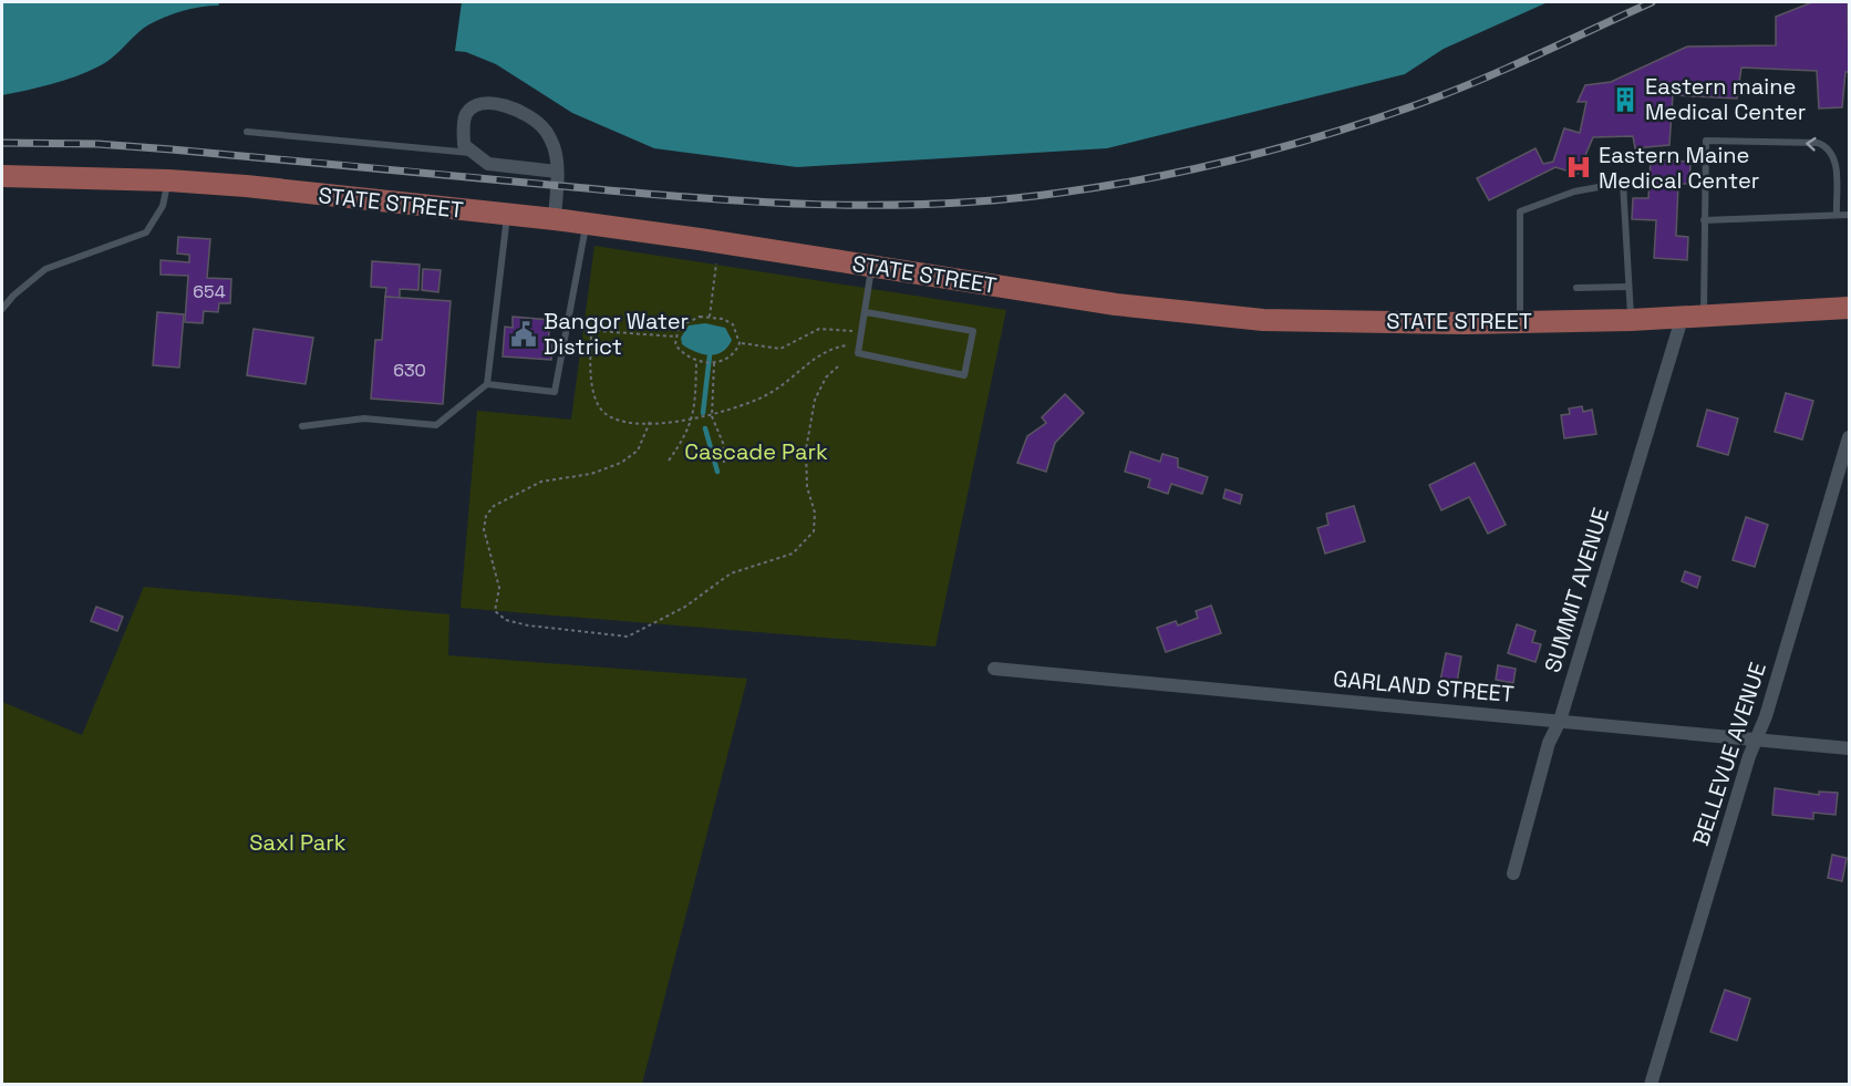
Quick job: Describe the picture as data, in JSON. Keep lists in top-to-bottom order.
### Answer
{
  "streets": {
    "main road": ["STATE STREET"],
    "street": ["SUMMIT AVENUE", "GARLAND STREET", "BELLEVUE AVENUE"]
  },
  "crossings": [
    ["STATE STREET", "SUMMIT AVENUE"],
    ["SUMMIT AVENUE", "GARLAND STREET"],
    ["GARLAND STREET", "BELLEVUE AVENUE"]
  ],
  "parks": ["Cascade Park", "Saxl Park"],
  "places": {
    "building": ["Eastern maine Medical Center"],
    "hospital": ["Eastern Maine Medical Center"],
    "public building": ["Bangor Water District"]
  },
  "house_numbers": ["654", "630"]
}
